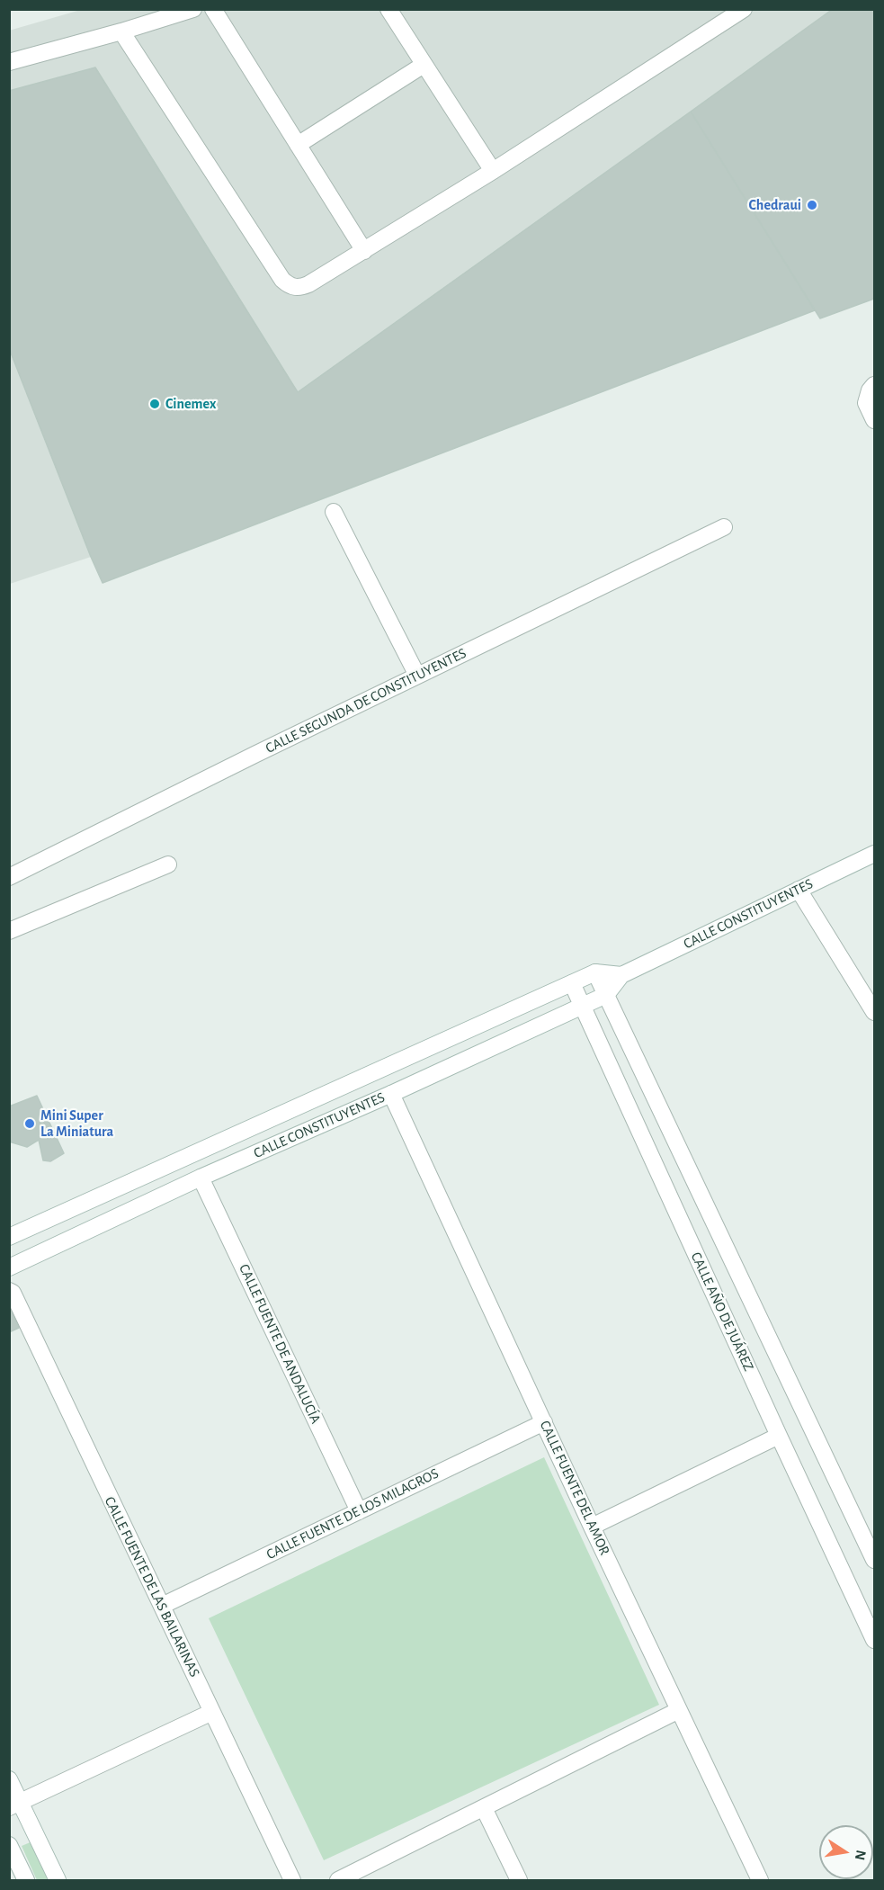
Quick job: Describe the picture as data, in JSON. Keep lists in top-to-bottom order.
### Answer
{
  "streets": {
    "street": [
      "CALLE SEGUNDA DE CONSTITUYENTES",
      "CALLE CONSTITUYENTES",
      "CALLE AÑO DE JUÁREZ",
      "CALLE FUENTE DE ANDALUCÍA",
      "CALLE FUENTE DEL AMOR",
      "CALLE FUENTE DE LOS MILAGROS",
      "CALLE FUENTE DE LAS BAILARINAS"
    ]
  },
  "crossings": [
    ["CALLE CONSTITUYENTES", "CALLE AÑO DE JUÁREZ"],
    ["CALLE CONSTITUYENTES", "CALLE FUENTE DE ANDALUCÍA"],
    ["CALLE CONSTITUYENTES", "CALLE FUENTE DEL AMOR"],
    ["CALLE CONSTITUYENTES", "CALLE FUENTE DE LAS BAILARINAS"],
    ["CALLE FUENTE DE ANDALUCÍA", "CALLE FUENTE DE LOS MILAGROS"],
    ["CALLE FUENTE DEL AMOR", "CALLE FUENTE DE LOS MILAGROS"],
    ["CALLE FUENTE DE LOS MILAGROS", "CALLE FUENTE DE LAS BAILARINAS"]
  ],
  "places": ["Chedraui", "Cinemex", "Mini Super La Miniatura"],
  "north": "right"
}
